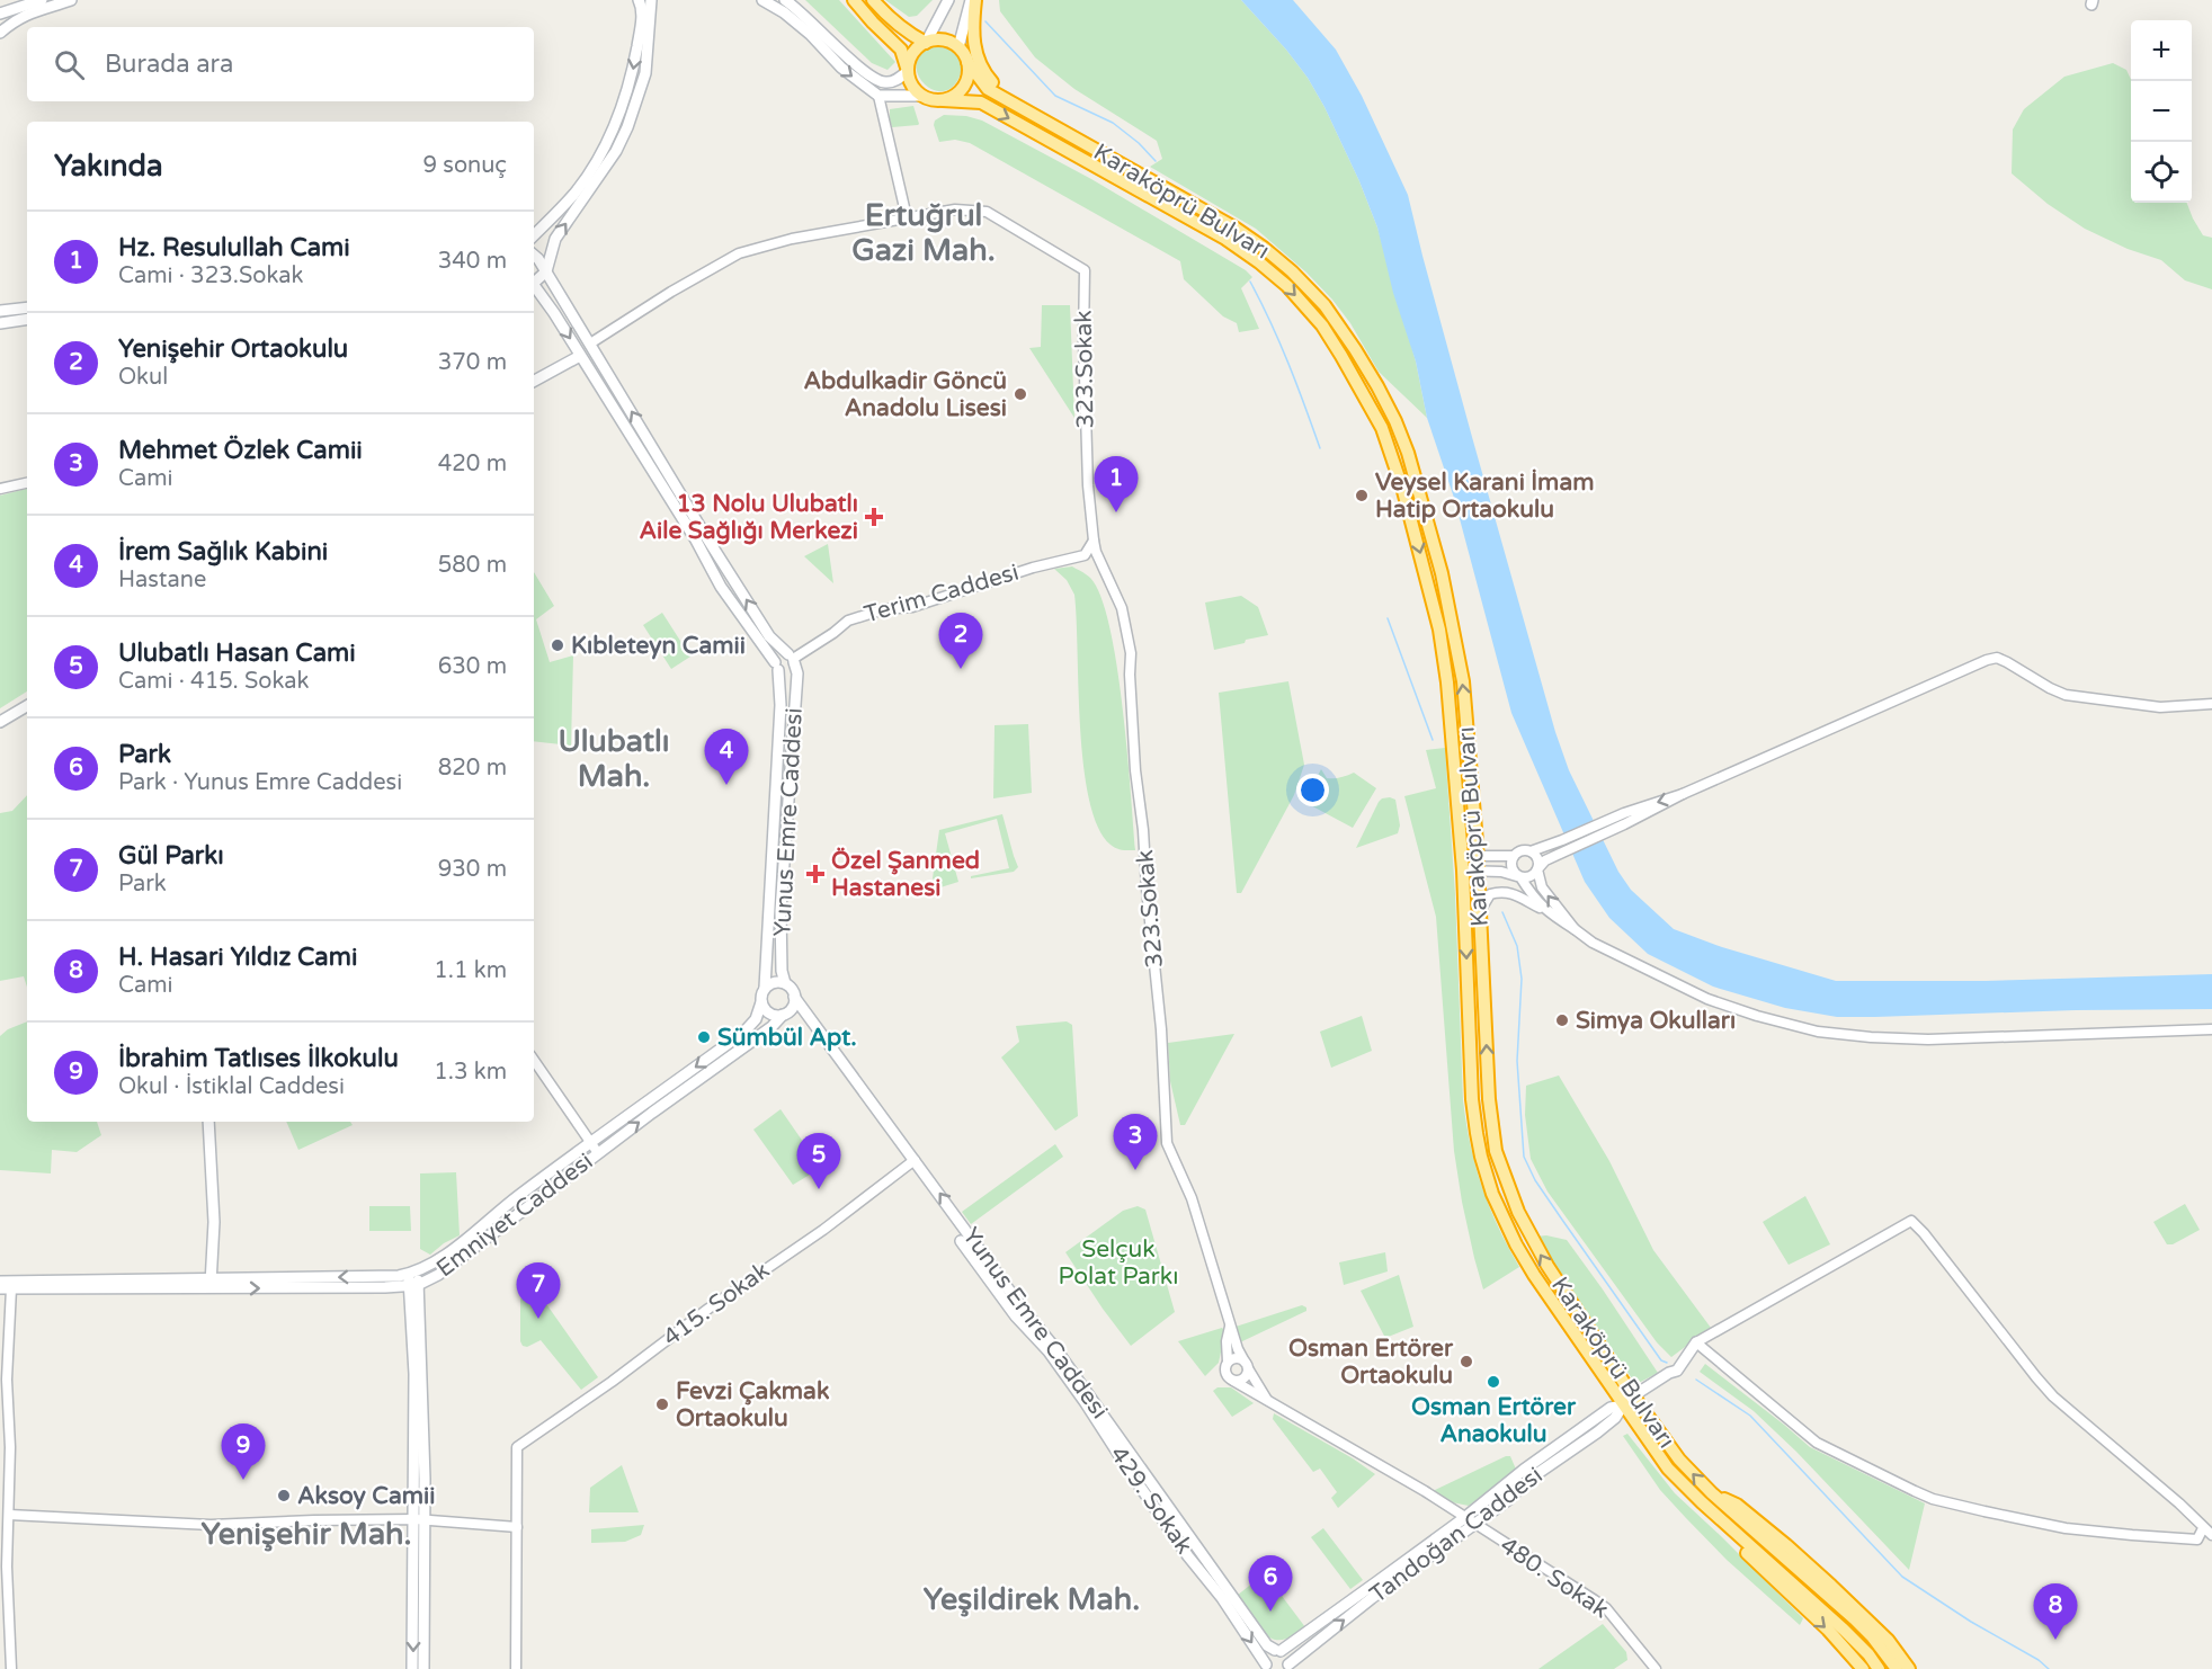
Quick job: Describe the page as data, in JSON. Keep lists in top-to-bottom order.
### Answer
{
  "streets": {
    "highway": ["Karaköprü Bulvarı"],
    "main road": [
      "Yunus Emre Caddesi",
      "Emniyet Caddesi",
      "429. Sokak",
      "Tandoğan Caddesi"
    ],
    "street": [
      "323.Sokak",
      "Terim Caddesi",
      "415. Sokak",
      "480. Sokak"
    ]
  },
  "crossings": [
    ["Karaköprü Bulvarı", "Tandoğan Caddesi"],
    ["323.Sokak", "Terim Caddesi"],
    ["323.Sokak", "480. Sokak"],
    ["Terim Caddesi", "Yunus Emre Caddesi"],
    ["Yunus Emre Caddesi", "Emniyet Caddesi"],
    ["Yunus Emre Caddesi", "415. Sokak"],
    ["Yunus Emre Caddesi", "Tandoğan Caddesi"],
    ["Tandoğan Caddesi", "480. Sokak"]
  ],
  "one_way": ["Yunus Emre Caddesi", "429. Sokak"],
  "districts": [
    "Ertuğrul Gazi Mah.",
    "Ulubatlı Mah.",
    "Yenişehir Mah.",
    "Yeşildirek Mah."
  ],
  "parks": ["Selçuk Polat Parkı"],
  "places": {
    "other": [
      "Abdulkadir Göncü Anadolu Lisesi",
      "Veysel Karani İmam Hatip Ortaokulu",
      "Kıbleteyn Camii",
      "Simya Okulları",
      "Sümbül Apt.",
      "Osman Ertörer Ortaokulu",
      "Osman Ertörer Anaokulu",
      "Fevzi Çakmak Ortaokulu",
      "Aksoy Camii"
    ],
    "health": ["13 Nolu Ulubatlı Aile Sağlığı Merkezi", "Özel Şanmed Hastanesi"]
  },
  "page": {
    "map_buttons": ["+", "−"],
    "search": "Burada ara",
    "heading": ["Yakında", "9 sonuç"],
    "list": [
      {
        "mark": "1",
        "name": "Hz. Resulullah Cami",
        "note": "Cami · 323.Sokak",
        "value": "340 m"
      },
      {
        "mark": "2",
        "name": "Yenişehir Ortaokulu",
        "note": "Okul",
        "value": "370 m"
      },
      {
        "mark": "3",
        "name": "Mehmet Özlek Camii",
        "note": "Cami",
        "value": "420 m"
      },
      {
        "mark": "4",
        "name": "İrem Sağlık Kabini",
        "note": "Hastane",
        "value": "580 m"
      },
      {
        "mark": "5",
        "name": "Ulubatlı Hasan Cami",
        "note": "Cami · 415. Sokak",
        "value": "630 m"
      },
      {
        "mark": "6",
        "name": "Park",
        "note": "Park · Yunus Emre Caddesi",
        "value": "820 m"
      },
      {
        "mark": "7",
        "name": "Gül Parkı",
        "note": "Park",
        "value": "930 m"
      },
      {
        "mark": "8",
        "name": "H. Hasari Yıldız Cami",
        "note": "Cami",
        "value": "1.1 km"
      },
      {
        "mark": "9",
        "name": "İbrahim Tatlıses İlkokulu",
        "note": "Okul · İstiklal Caddesi",
        "value": "1.3 km"
      }
    ],
    "pins": [
      "1",
      "2",
      "4",
      "3",
      "5",
      "7",
      "9",
      "6",
      "8"
    ]
  }
}
